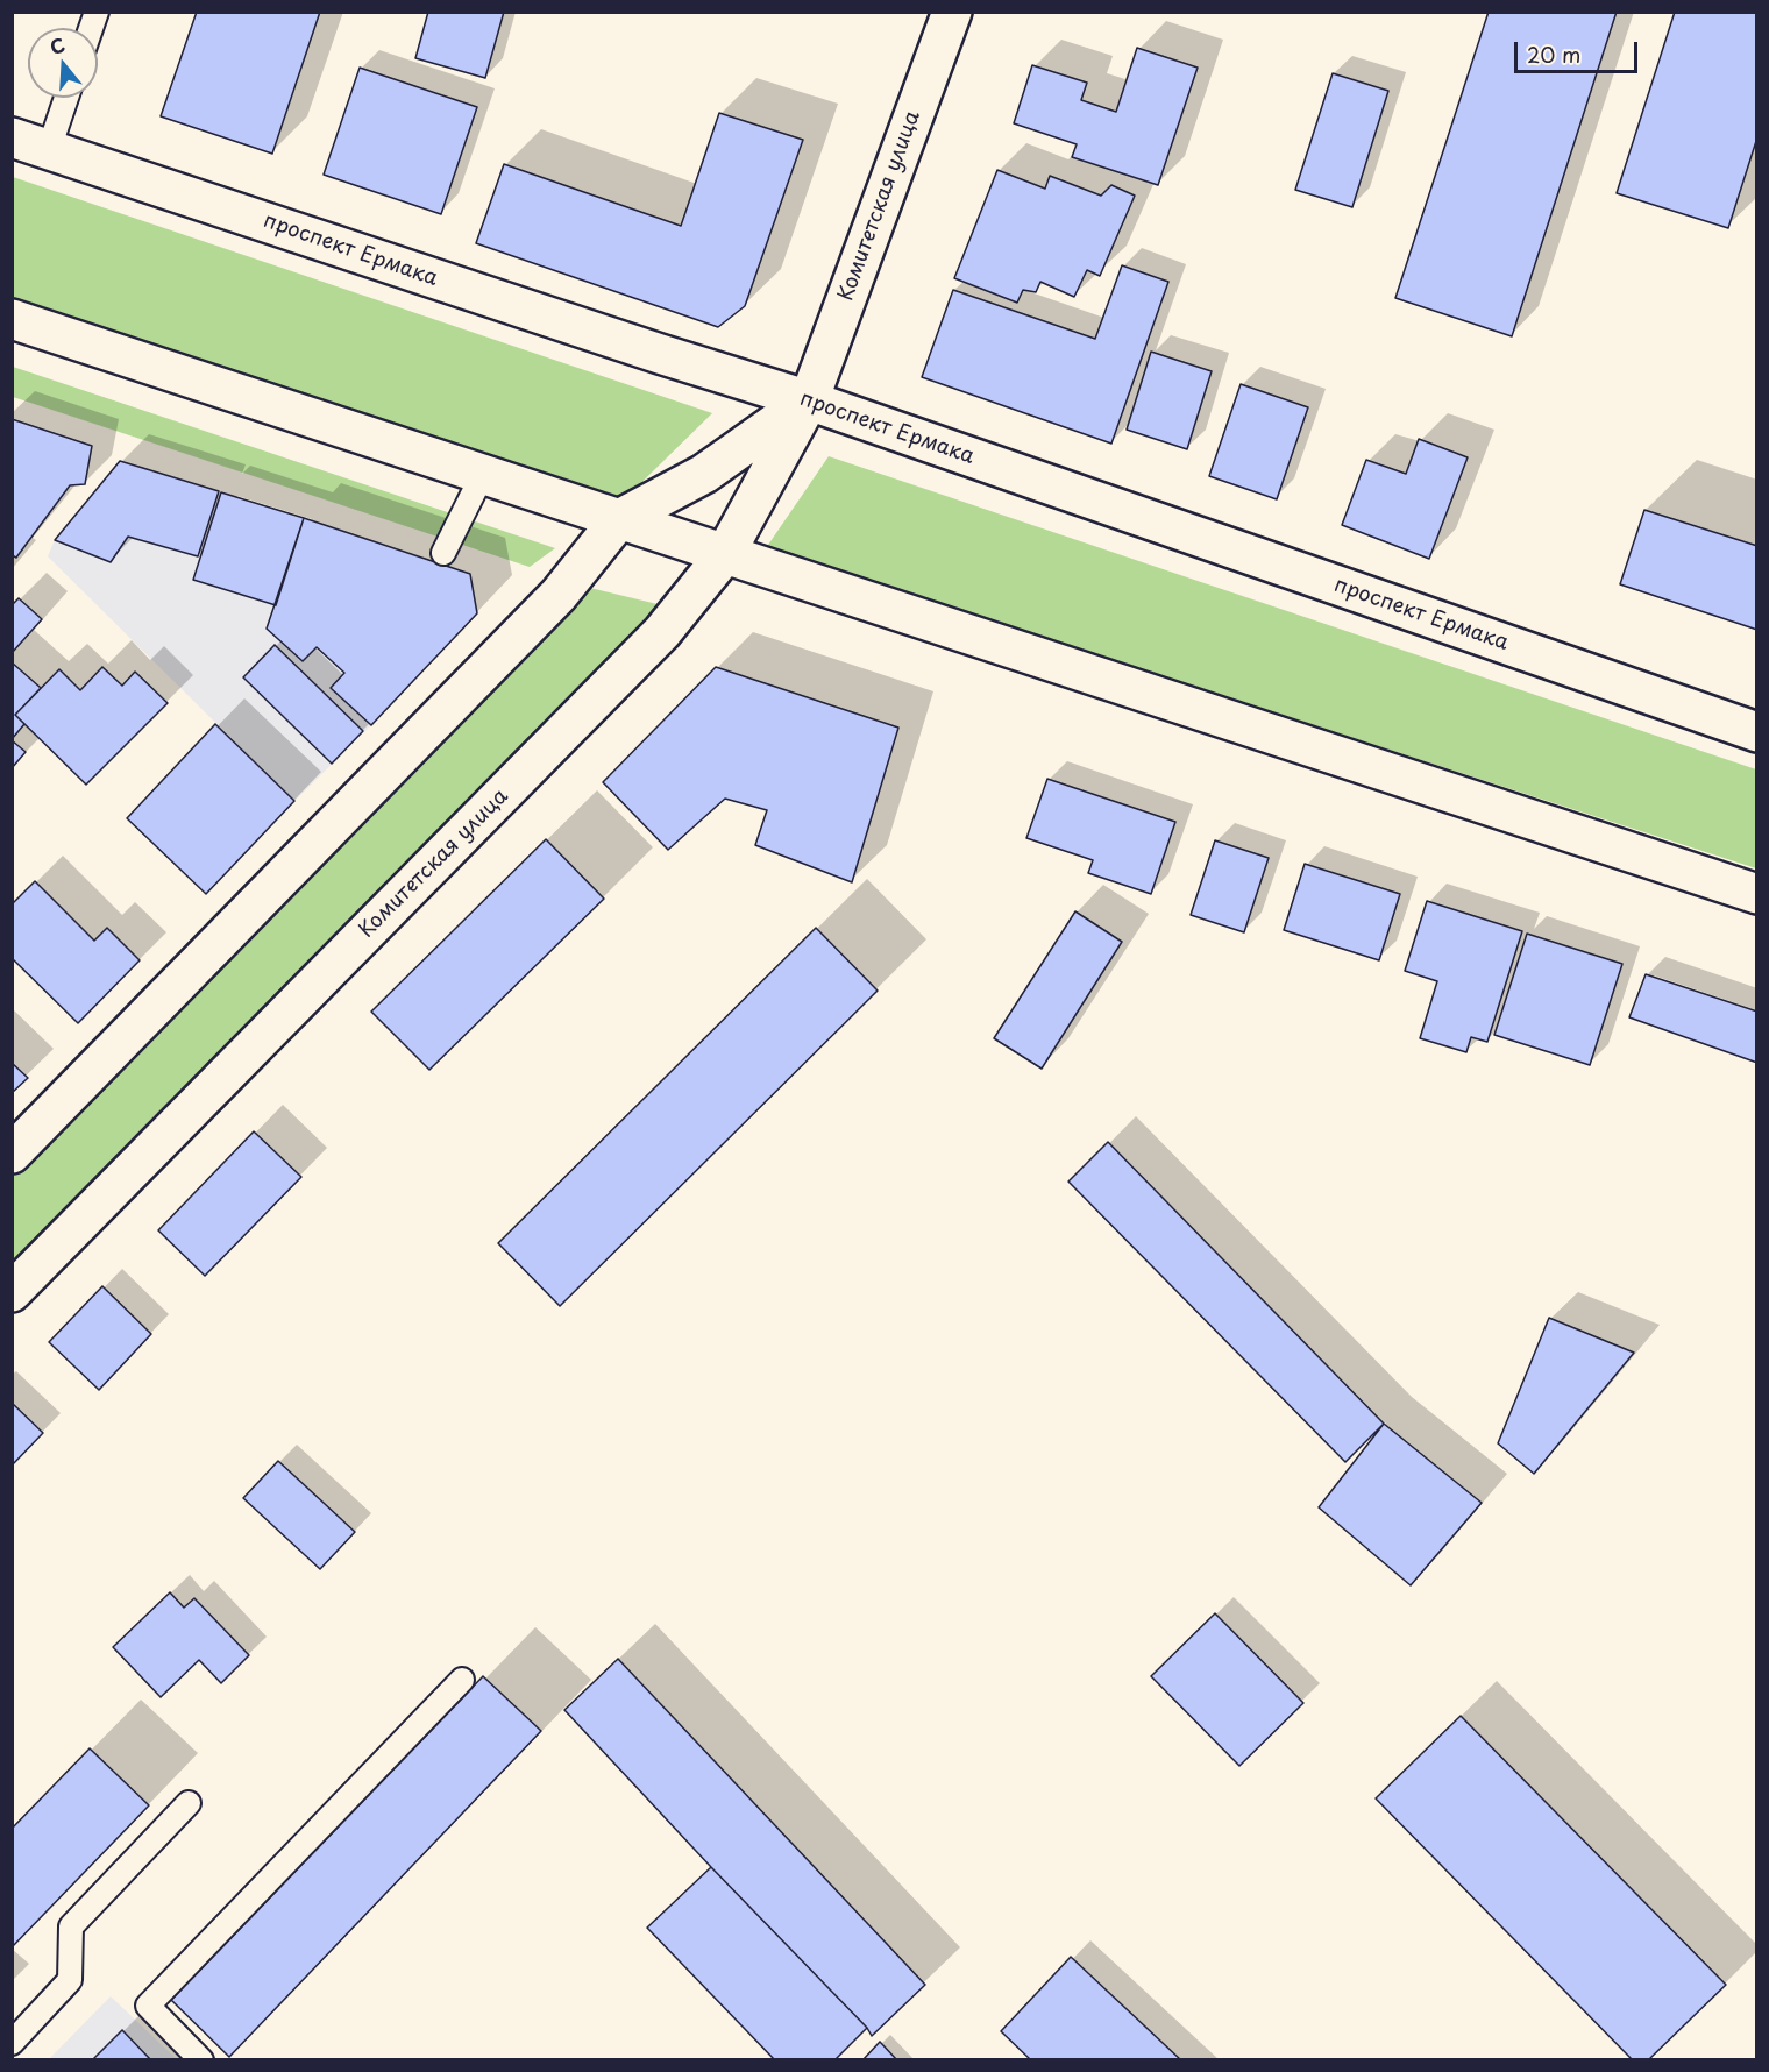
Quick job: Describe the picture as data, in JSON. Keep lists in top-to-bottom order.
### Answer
{
  "streets": {
    "main road": ["Комитетская улица", "проспект Ермака"]
  },
  "crossings": [
    ["Комитетская улица", "проспект Ермака"]
  ],
  "scale_bar": "20 m",
  "north": "top"
}
